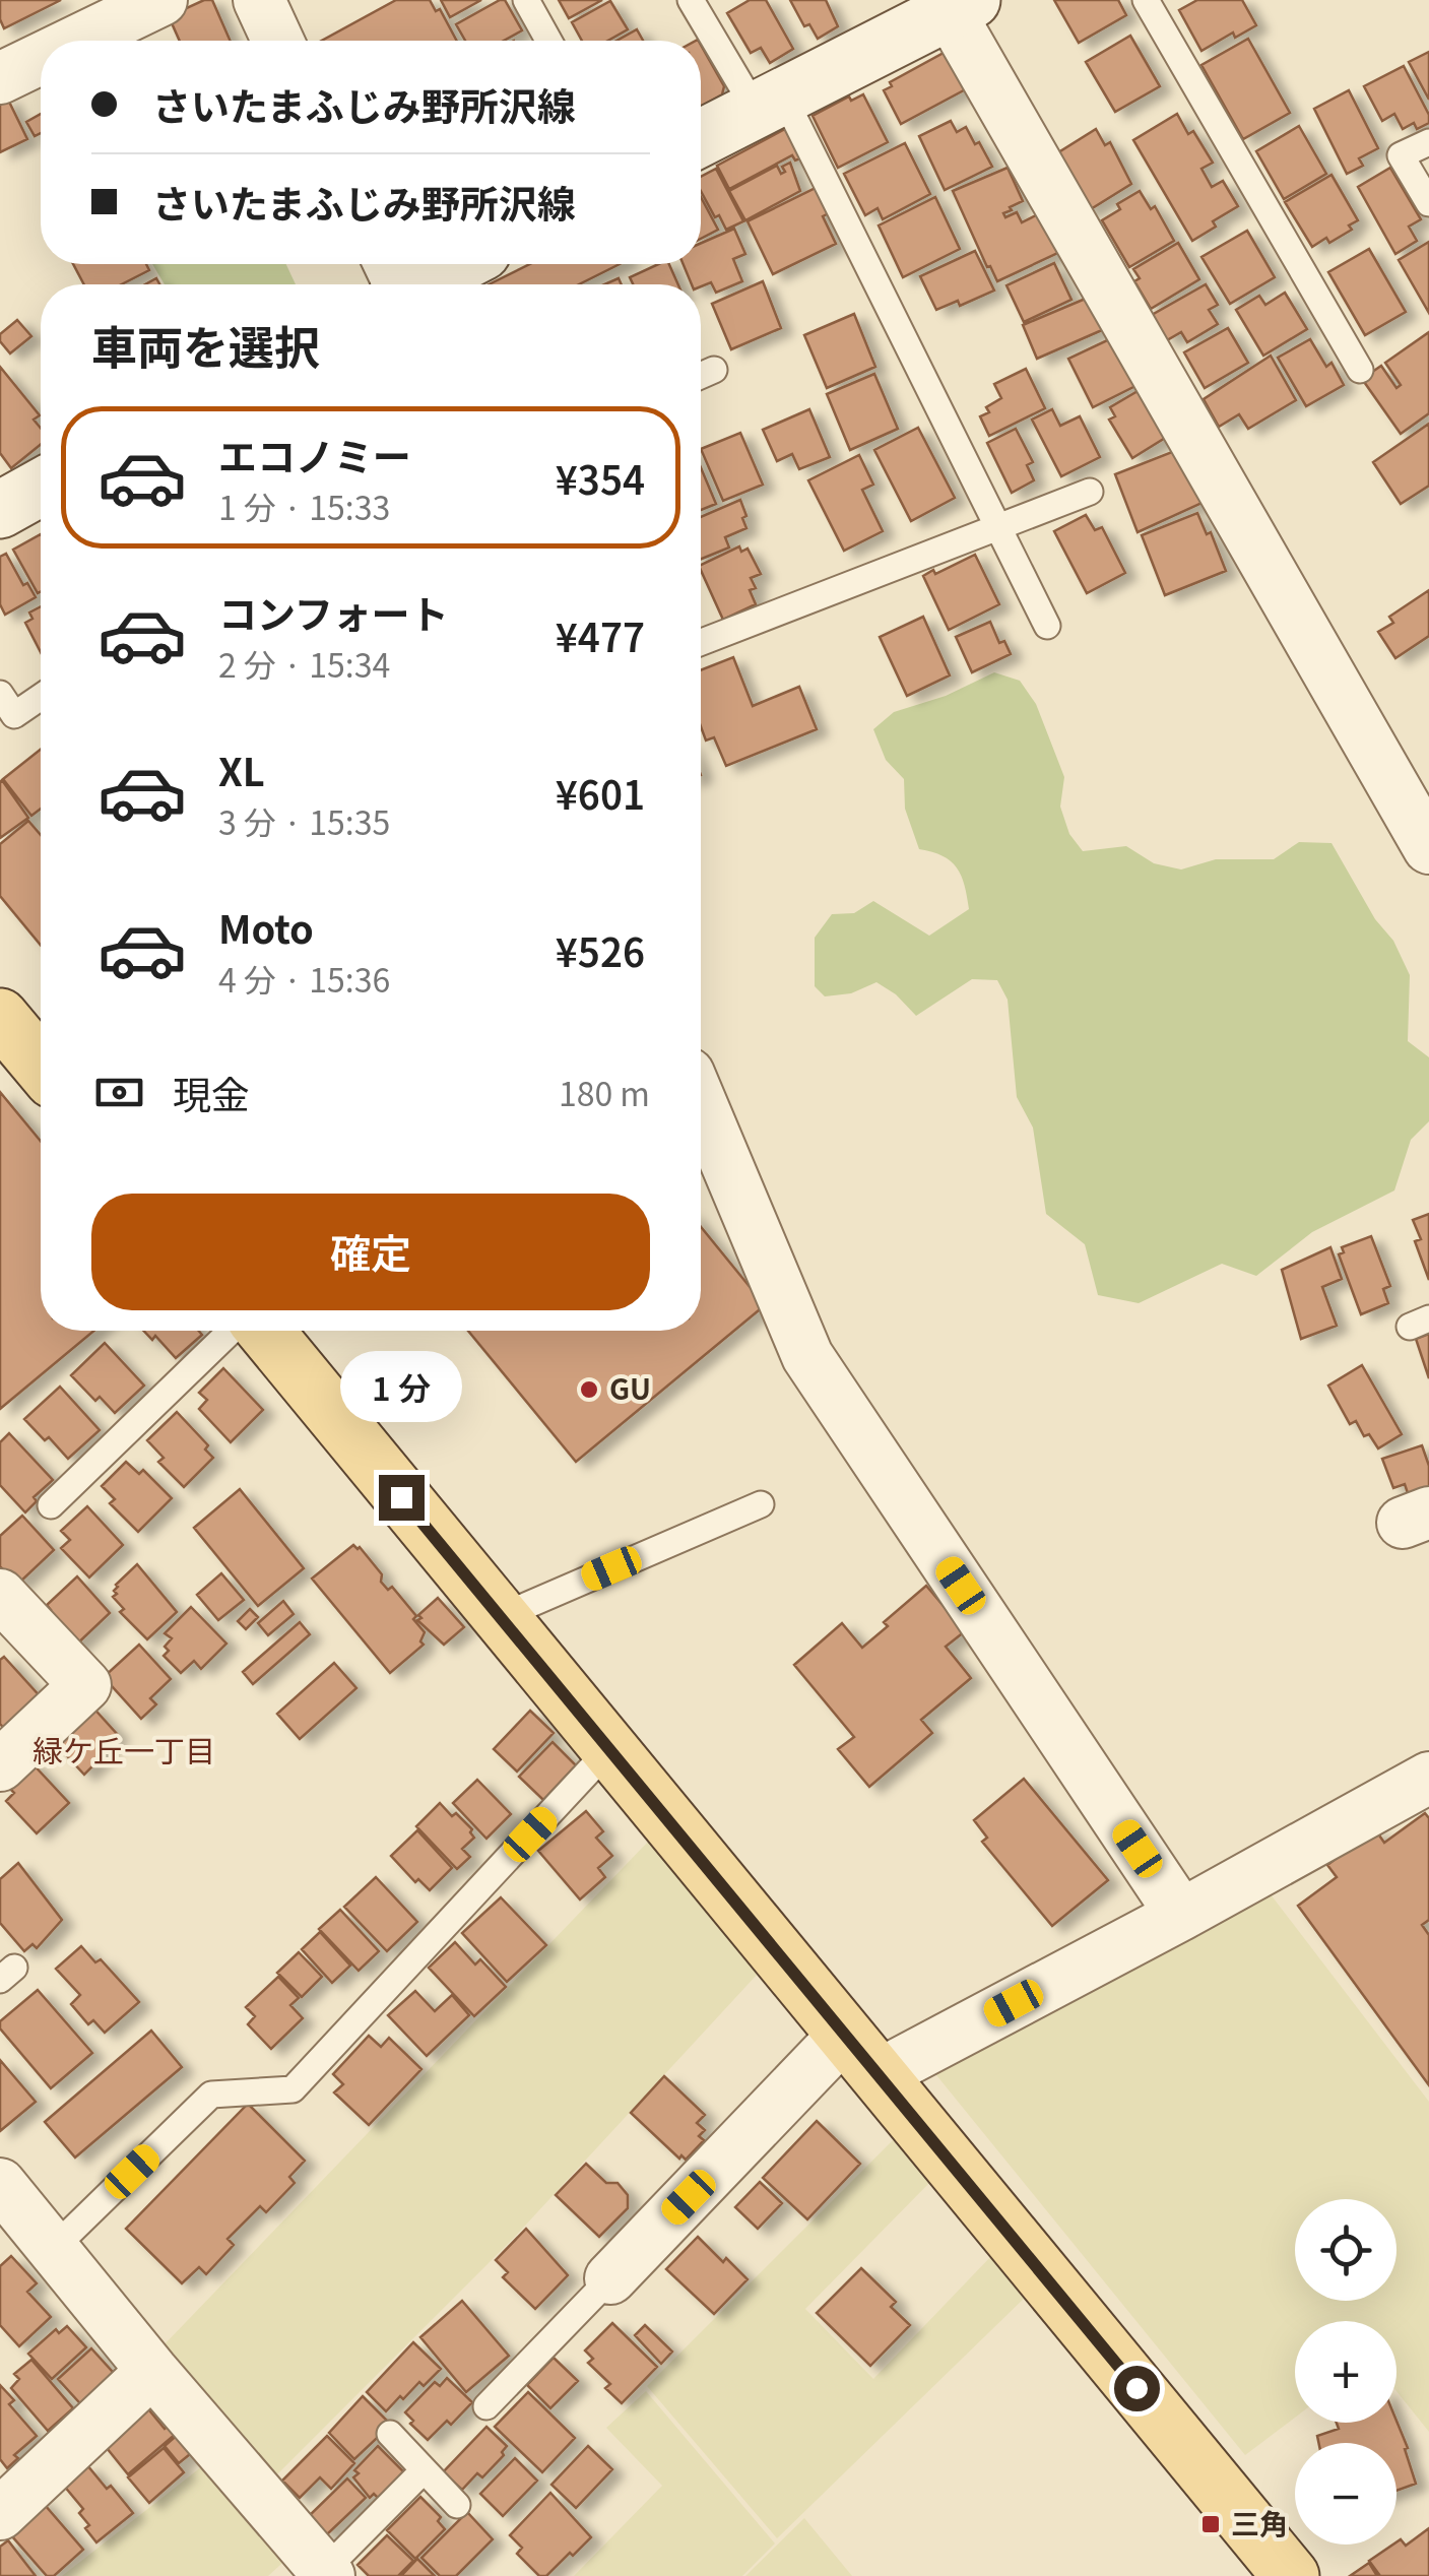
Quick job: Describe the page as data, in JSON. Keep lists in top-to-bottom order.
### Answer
{
  "districts": ["緑ケ丘一丁目"],
  "places": {
    "other": ["GU"],
    "transit": ["三角"]
  },
  "page": {
    "banner": ["さいたまふじみ野所沢線", "さいたまふじみ野所沢線"],
    "heading": "車両を選択",
    "list": [
      {
        "name": "エコノミー",
        "note": "1 分 · 15:33",
        "value": "¥354"
      },
      {
        "name": "コンフォート",
        "note": "2 分 · 15:34",
        "value": "¥477"
      },
      {
        "name": "XL",
        "note": "3 分 · 15:35",
        "value": "¥601"
      },
      {
        "name": "Moto",
        "note": "4 分 · 15:36",
        "value": "¥526"
      }
    ],
    "pay": ["現金", "180 m"],
    "buttons": "確定",
    "bubble": "1 分",
    "map_buttons": ["+", "−"]
  }
}
